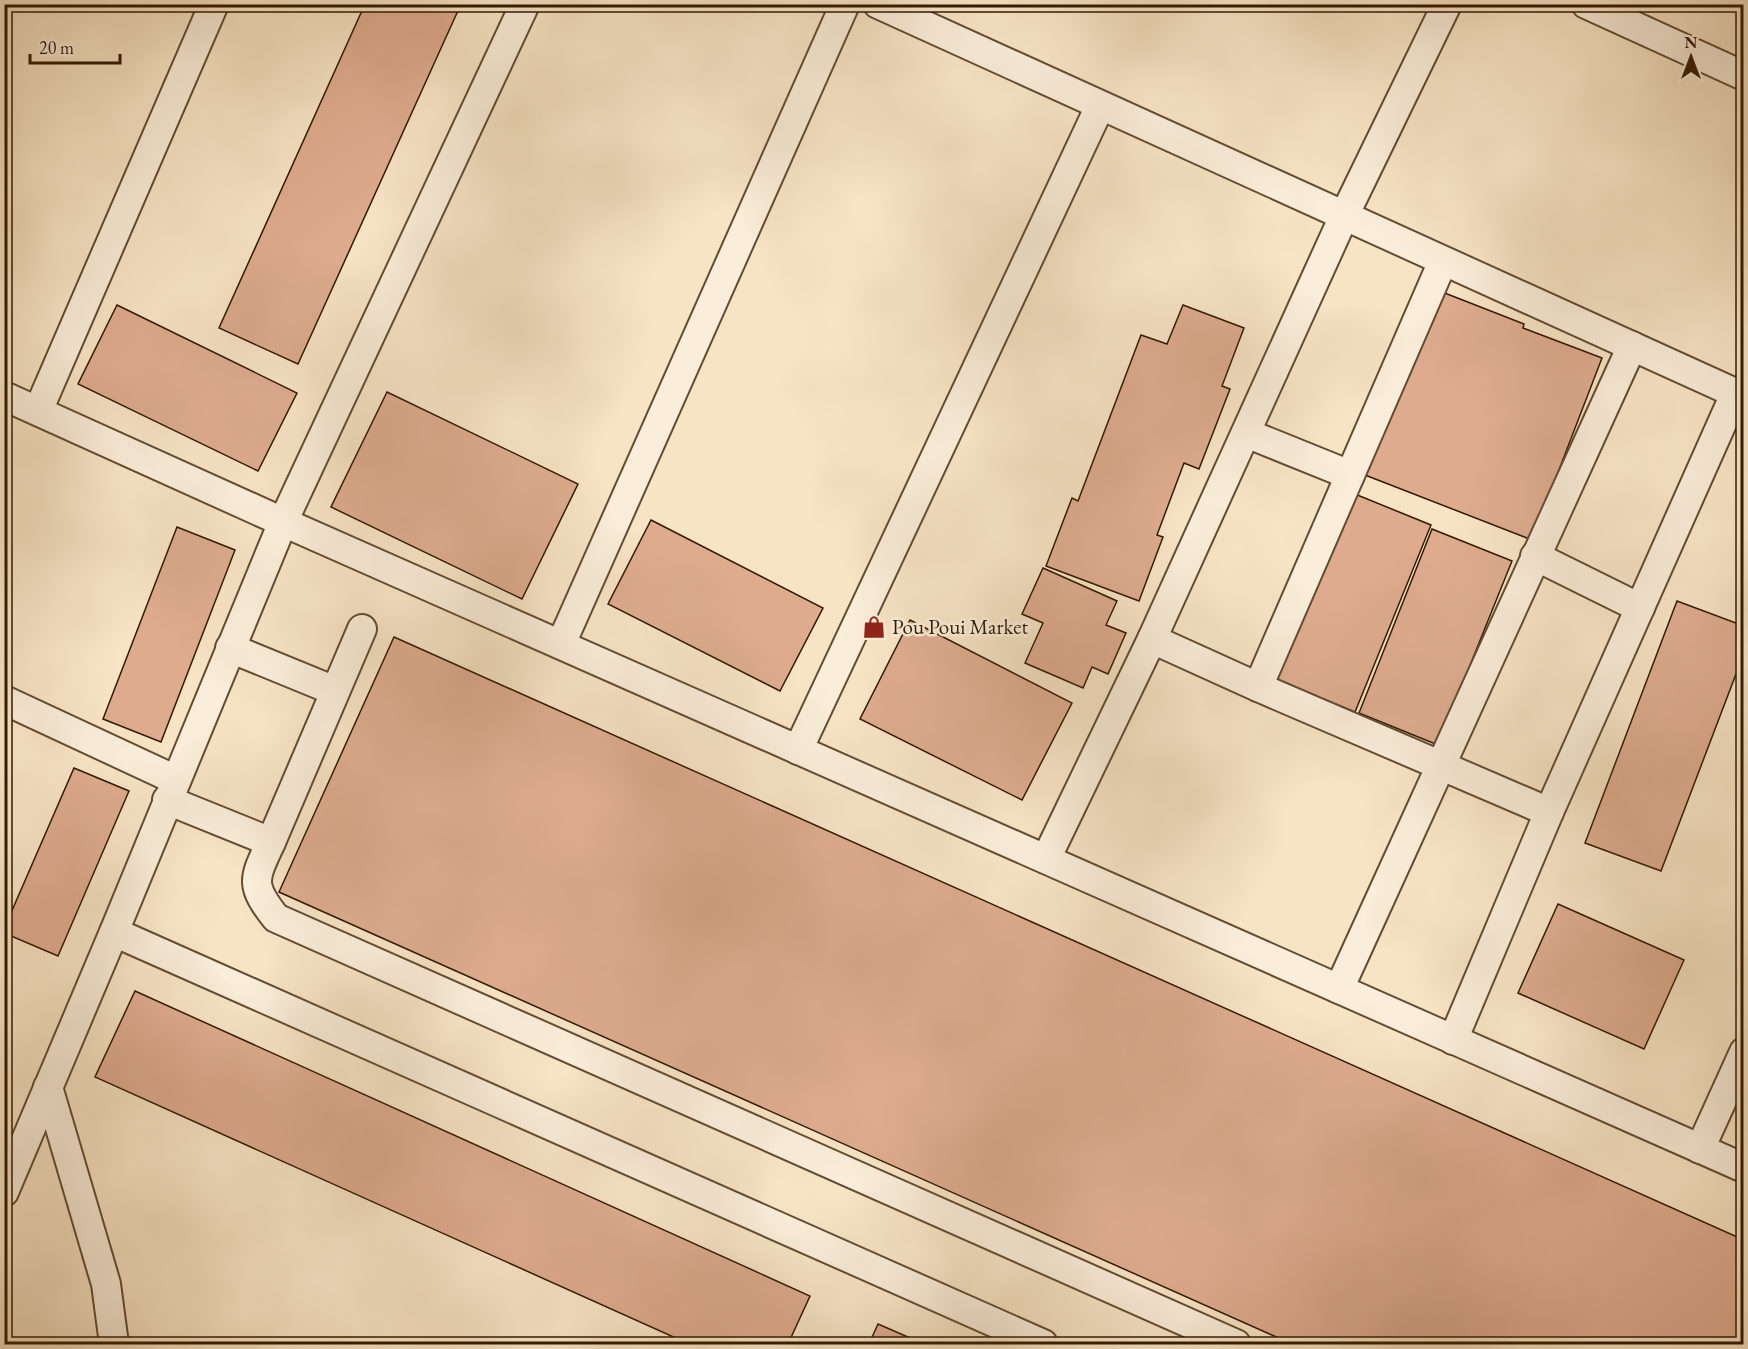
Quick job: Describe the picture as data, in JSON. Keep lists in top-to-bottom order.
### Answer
{
  "places": {
    "shop": ["Pou Poui Market"]
  },
  "scale_bar": "20 m",
  "north": "top"
}
